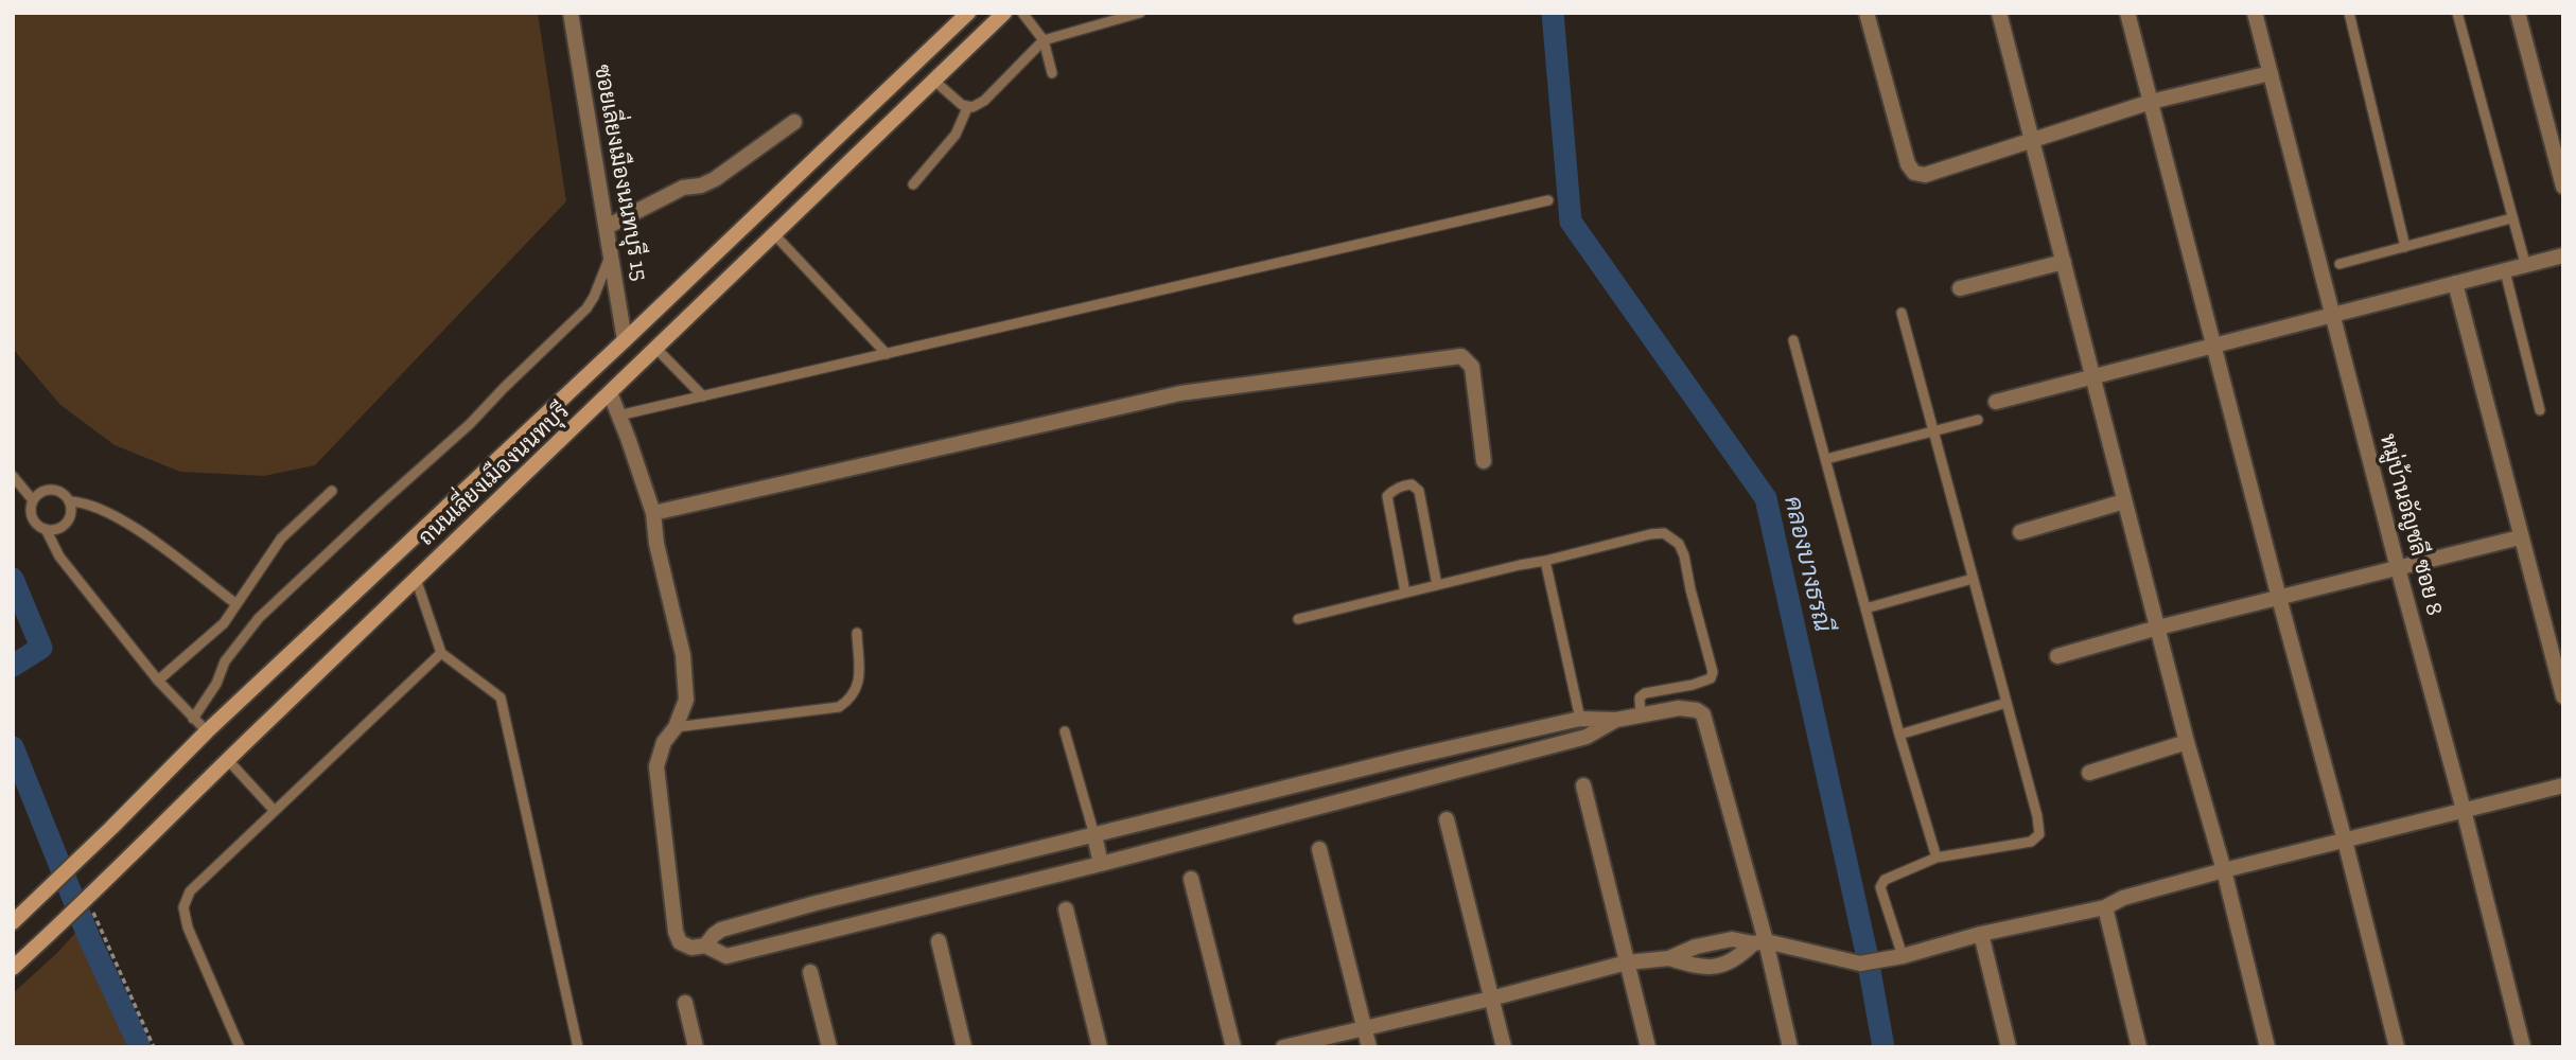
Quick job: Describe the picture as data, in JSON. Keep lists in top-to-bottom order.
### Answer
{
  "streets": {
    "main road": ["ถนนเลี่ยงเมืองนนทบุรี"],
    "street": ["ซอยเลี่ยงเมืองนนทบุรี 15", "หมู่บ้านอัญชลี ซอย 8"]
  },
  "crossings": [
    ["ซอยเลี่ยงเมืองนนทบุรี 15", "ถนนเลี่ยงเมืองนนทบุรี"]
  ],
  "water": ["คลองบางธรณี"]
}
